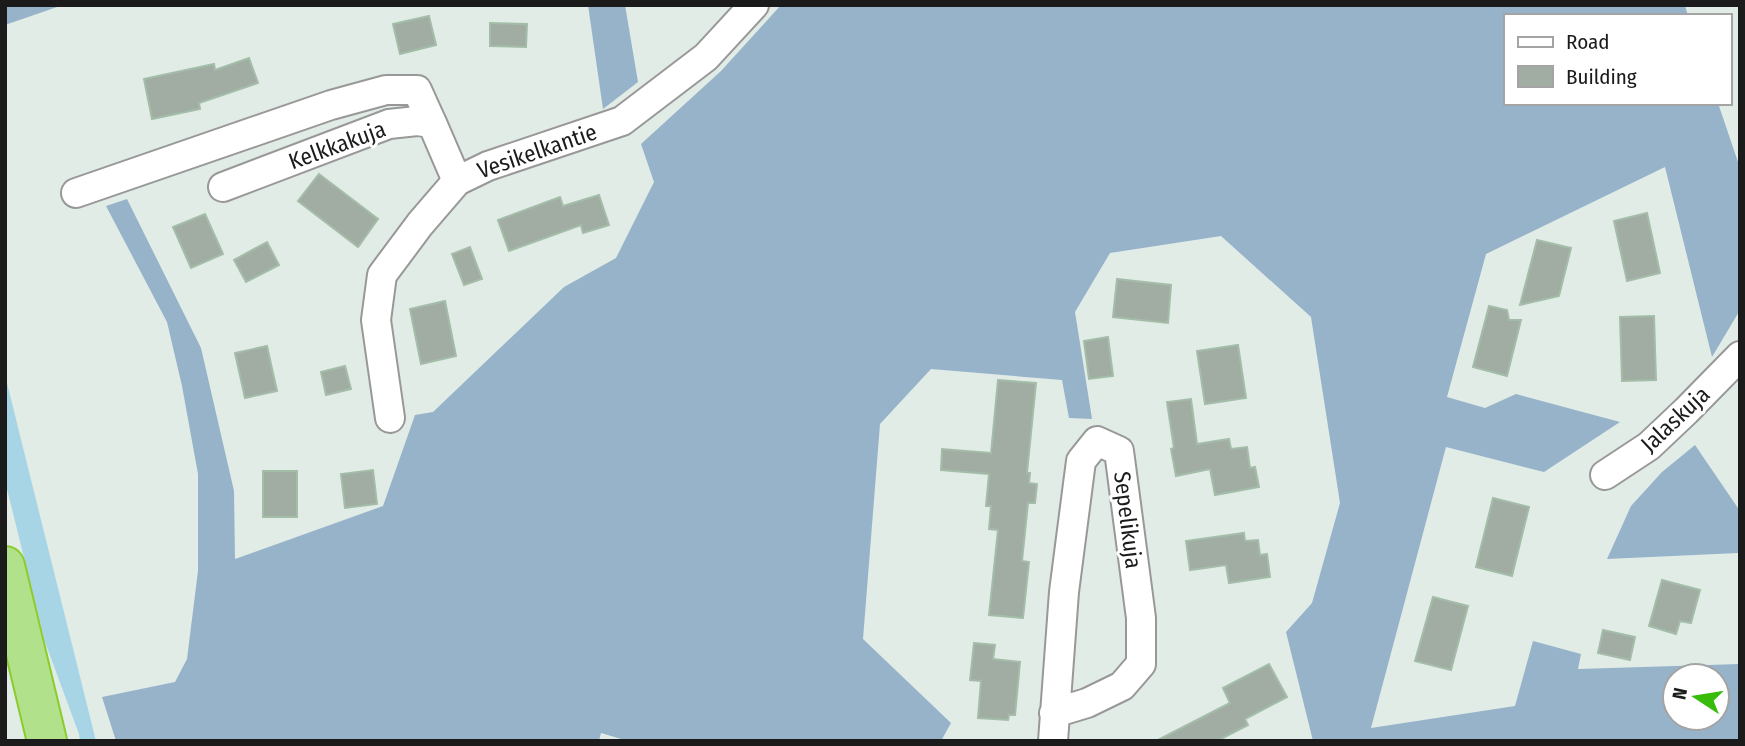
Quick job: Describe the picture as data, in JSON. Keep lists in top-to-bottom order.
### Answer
{
  "streets": {
    "street": [
      "Kelkkakuja",
      "Vesikelkantie",
      "Jalaskuja",
      "Sepelikuja"
    ]
  },
  "legend": ["Road", "Building"],
  "north": "left"
}
